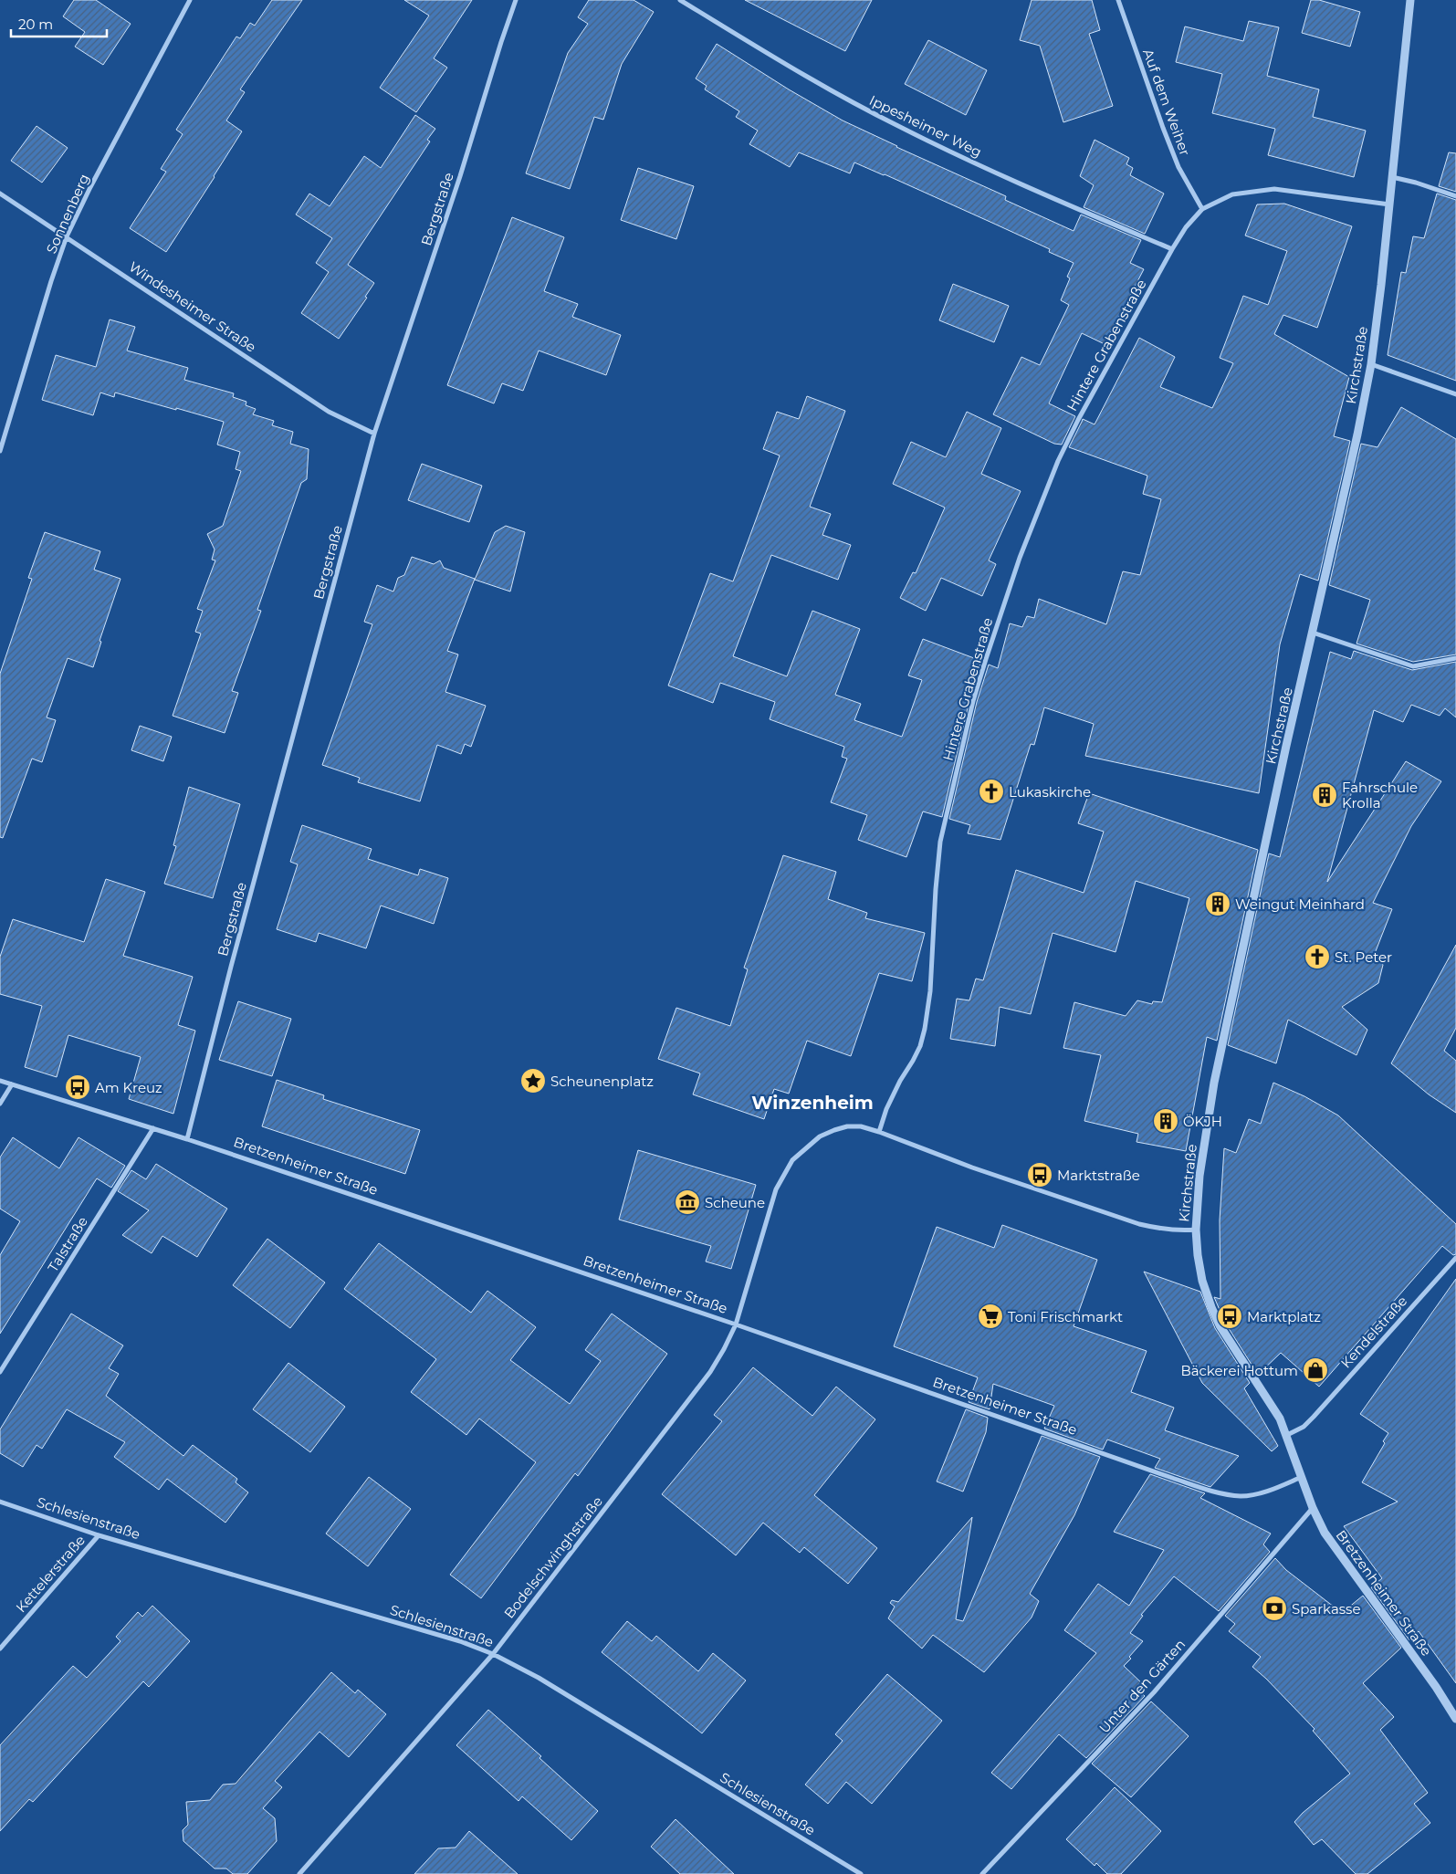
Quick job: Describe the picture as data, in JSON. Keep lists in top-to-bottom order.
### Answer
{
  "streets": {
    "street": [
      "Auf dem Weiher",
      "Ippesheimer Weg",
      "Bergstraße",
      "Sonnenberg",
      "Windesheimer Straße",
      "Hintere Grabenstraße",
      "Kirchstraße",
      "Bretzenheimer Straße",
      "Talstraße",
      "Kendelstraße",
      "Schlesienstraße",
      "Bodelschwinghstraße",
      "Kettelerstraße",
      "Unter den Gärten"
    ]
  },
  "crossings": [
    ["Auf dem Weiher", "Hintere Grabenstraße"],
    ["Ippesheimer Weg", "Hintere Grabenstraße"],
    ["Bergstraße", "Windesheimer Straße"],
    ["Bergstraße", "Bretzenheimer Straße"],
    ["Sonnenberg", "Windesheimer Straße"],
    ["Hintere Grabenstraße", "Kirchstraße"],
    ["Kirchstraße", "Bretzenheimer Straße"],
    ["Kirchstraße", "Kendelstraße"],
    ["Bretzenheimer Straße", "Talstraße"],
    ["Bretzenheimer Straße", "Kendelstraße"],
    ["Bretzenheimer Straße", "Bodelschwinghstraße"],
    ["Bretzenheimer Straße", "Unter den Gärten"],
    ["Schlesienstraße", "Bodelschwinghstraße"],
    ["Schlesienstraße", "Kettelerstraße"]
  ],
  "districts": ["Winzenheim"],
  "places": {
    "church": ["Lukaskirche", "St. Peter"],
    "building": ["Fahrschule Krolla", "Weingut Meinhard", "ÖKJH"],
    "place": ["Scheunenplatz"],
    "bus stop": ["Am Kreuz", "Marktstraße", "Marktplatz"],
    "museum": ["Scheune"],
    "supermarket": ["Toni Frischmarkt"],
    "shop": ["Bäckerei Hottum"],
    "bank": ["Sparkasse"]
  },
  "scale_bar": "20 m"
}
